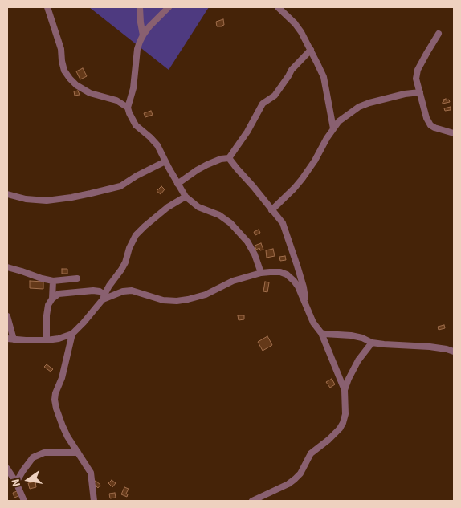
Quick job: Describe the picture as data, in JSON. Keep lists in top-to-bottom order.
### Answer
{
  "north": "left"
}
